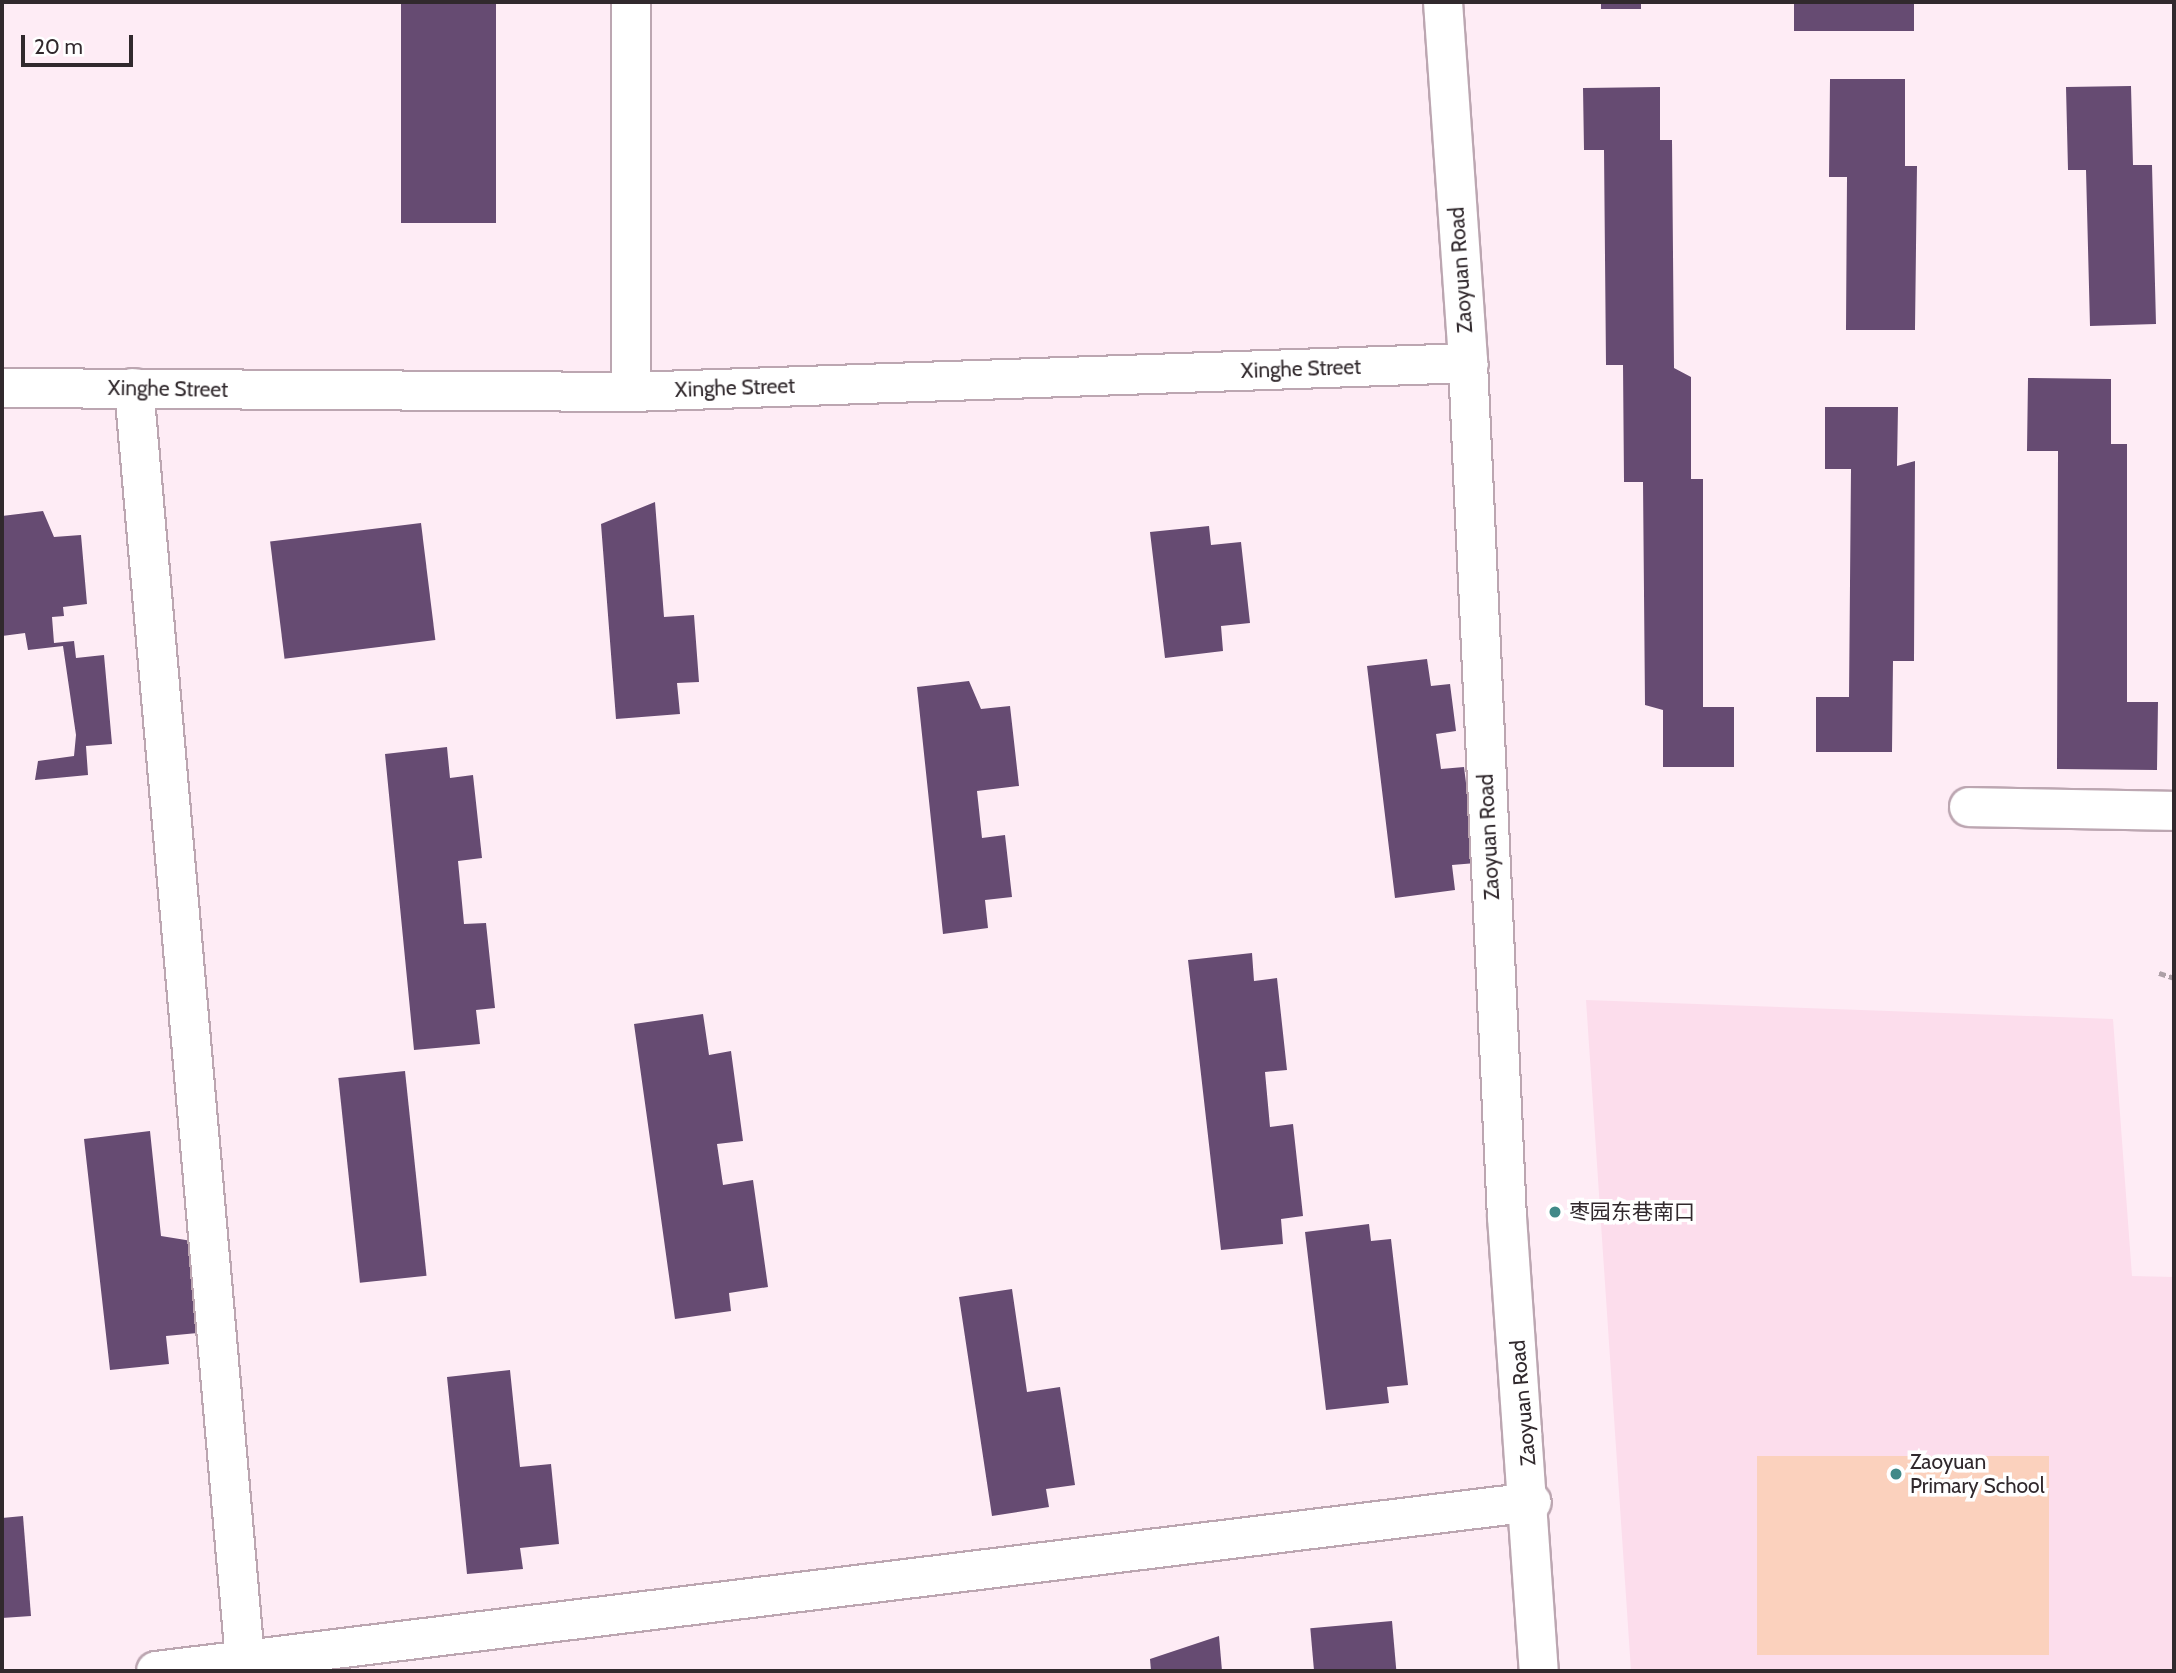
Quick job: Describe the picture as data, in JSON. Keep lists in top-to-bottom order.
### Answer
{
  "streets": {
    "street": ["Zaoyuan Road", "Xinghe Street"]
  },
  "crossings": [
    ["Zaoyuan Road", "Xinghe Street"]
  ],
  "places": ["枣园东巷南口", "Zaoyuan Primary School"],
  "scale_bar": "20 m"
}
